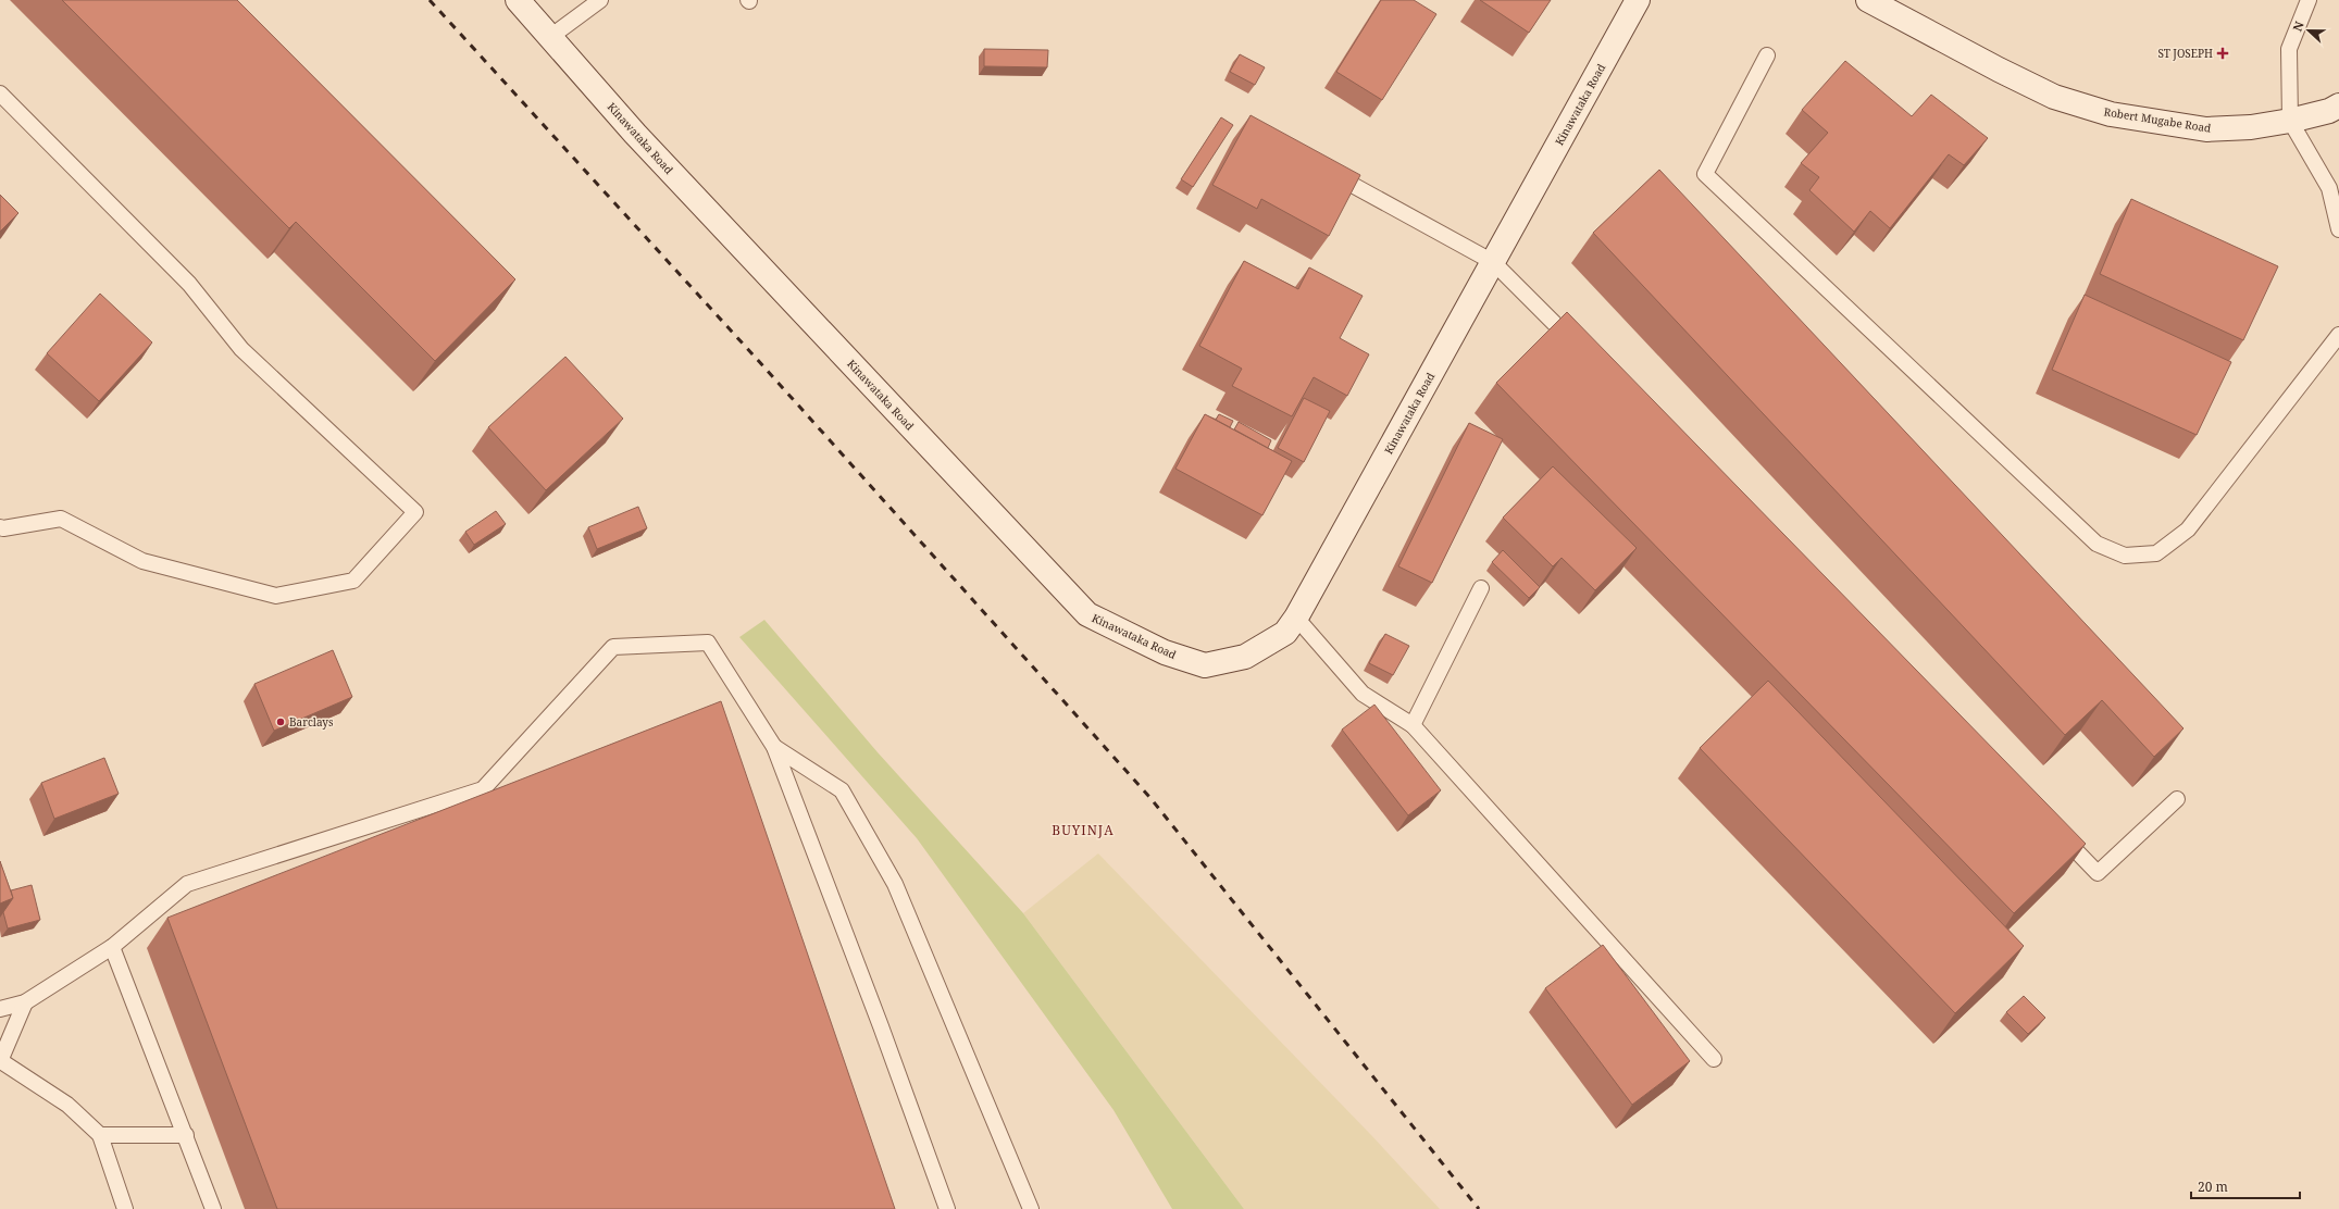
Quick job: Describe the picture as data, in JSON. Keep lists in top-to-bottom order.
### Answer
{
  "streets": {
    "street": ["Kinawataka Road", "Robert Mugabe Road"]
  },
  "districts": ["BUYINJA"],
  "places": {
    "health": ["ST JOSEPH"],
    "other": ["Barclays"]
  },
  "scale_bar": "20 m",
  "north": "left"
}
